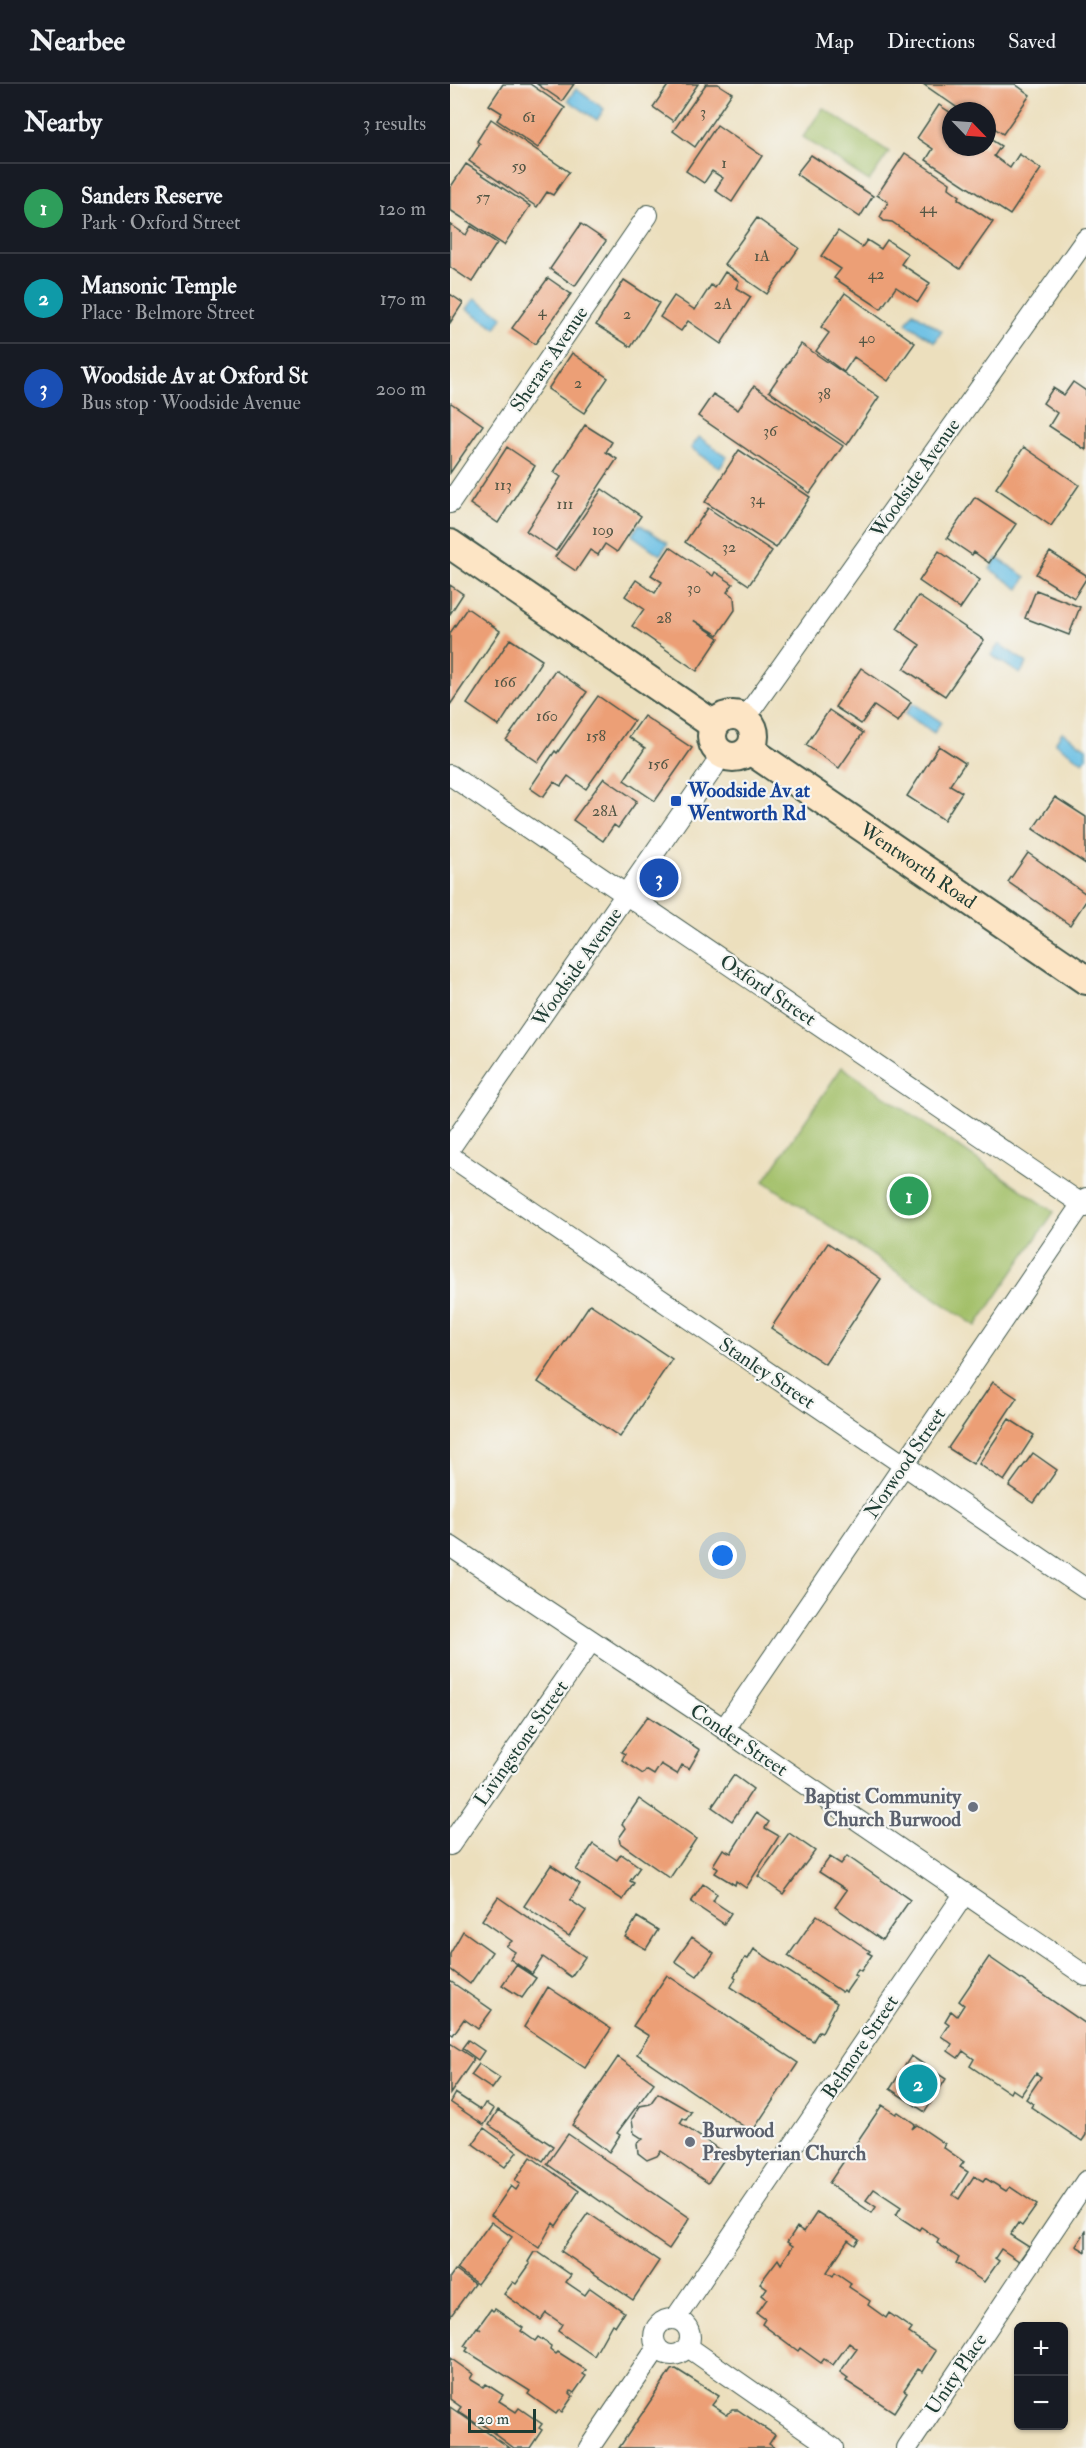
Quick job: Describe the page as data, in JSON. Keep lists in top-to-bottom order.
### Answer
{
  "streets": {
    "street": [
      "Sherars Avenue",
      "Woodside Avenue",
      "Wentworth Road",
      "Oxford Street",
      "Stanley Street",
      "Norwood Street",
      "Conder Street",
      "Livingstone Street",
      "Belmore Street",
      "Unity Place"
    ]
  },
  "crossings": [
    ["Woodside Avenue", "Wentworth Road"],
    ["Woodside Avenue", "Oxford Street"],
    ["Oxford Street", "Norwood Street"],
    ["Stanley Street", "Norwood Street"],
    ["Norwood Street", "Conder Street"],
    ["Conder Street", "Livingstone Street"],
    ["Conder Street", "Belmore Street"]
  ],
  "places": {
    "transit": ["Woodside Av at Wentworth Rd"],
    "other": ["Baptist Community Church Burwood", "Burwood Presbyterian Church"]
  },
  "house_numbers": [
    "3",
    "61",
    "1",
    "59",
    "57",
    "44",
    "1A",
    "42",
    "2A",
    "4",
    "2",
    "40",
    "2",
    "38",
    "36",
    "113",
    "34",
    "111",
    "109",
    "32",
    "30",
    "28",
    "166",
    "160",
    "158",
    "156",
    "28A"
  ],
  "scale_bar": "20 m",
  "north": "bottom right",
  "page": {
    "header": "Nearbee",
    "nav": ["Map", "Directions", "Saved"],
    "heading": ["Nearby", "3 results"],
    "list": [
      {
        "mark": "1",
        "name": "Sanders Reserve",
        "note": "Park · Oxford Street",
        "value": "120 m"
      },
      {
        "mark": "2",
        "name": "Mansonic Temple",
        "note": "Place · Belmore Street",
        "value": "170 m"
      },
      {
        "mark": "3",
        "name": "Woodside Av at Oxford St",
        "note": "Bus stop · Woodside Avenue",
        "value": "200 m"
      }
    ],
    "pins": ["3", "1", "2"],
    "map_buttons": ["+", "−"],
    "scale": "20 m"
  }
}
